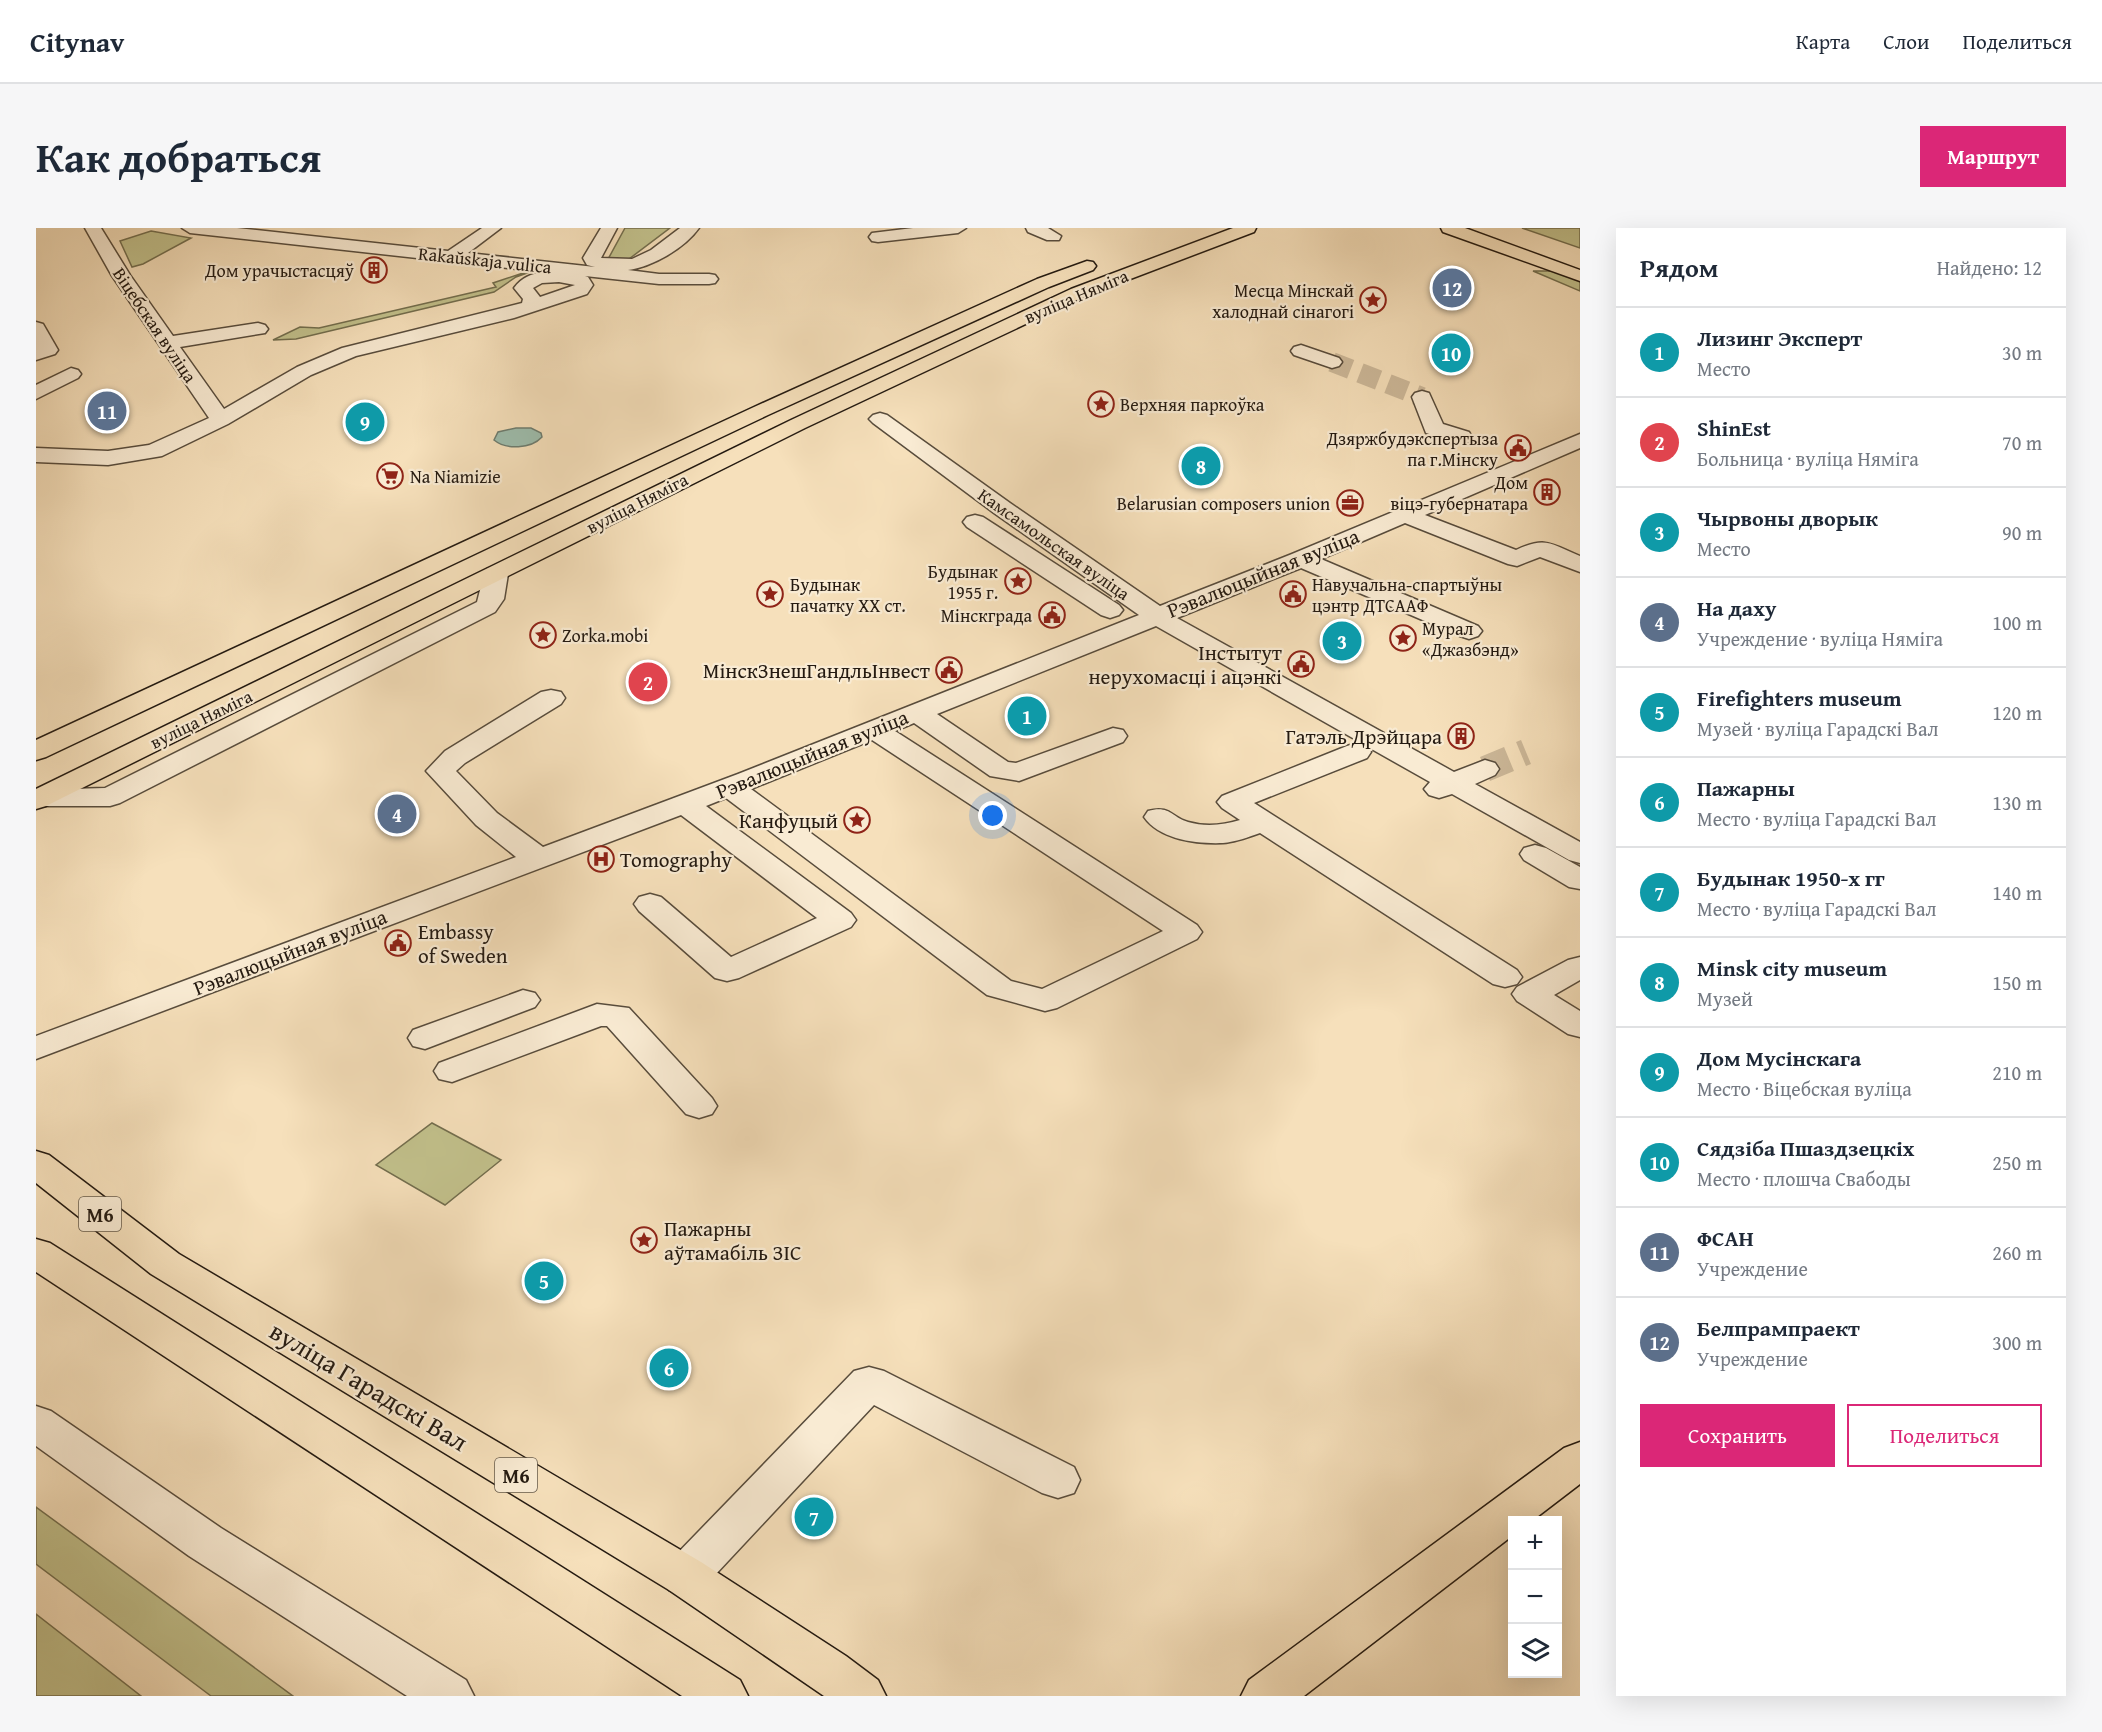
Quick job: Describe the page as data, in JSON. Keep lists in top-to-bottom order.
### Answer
{
  "streets": {
    "main road": ["вуліца Няміга", "М6", "вуліца Гарадскі Вал"],
    "street": [
      "Rakaŭskaja vulica",
      "Віцебская вуліца",
      "Камсамольская вуліца",
      "Рэвалюцыйная вуліца"
    ]
  },
  "crossings": [
    ["Камсамольская вуліца", "Рэвалюцыйная вуліца"]
  ],
  "places": {
    "building": ["Дом урачыстасцяў", "Дом віцэ-губернатара", "Гатэль Дрэйцара"],
    "place": [
      "Месца Мінскай халоднай сінагогі",
      "Верхняя паркоўка",
      "Будынак 1955 г.",
      "Будынак пачатку XX ст.",
      "Zorka.mobi",
      "Мурал «Джазбэнд»",
      "Канфуцый",
      "Пажарны аўтамабіль ЗІС"
    ],
    "public building": [
      "Дзяржбудэкспертыза па г.Мінску",
      "Навучальна-спартыўны цэнтр ДТСААФ",
      "Мінскграда",
      "Інстытут нерухомасці і ацэнкі",
      "МінскЗнешГандльІнвест",
      "Embassy of Sweden"
    ],
    "supermarket": ["Na Niamizie"],
    "office": ["Belarusian composers union"],
    "hospital": ["Tomography"]
  },
  "page": {
    "header": "Citynav",
    "nav": ["Карта", "Слои", "Поделиться"],
    "title": "Как добраться",
    "buttons": [
      "Маршрут",
      ["Сохранить", "Поделиться"]
    ],
    "heading": ["Рядом", "Найдено: 12"],
    "pins": [
      "12",
      "10",
      "11",
      "9",
      "8",
      "3",
      "2",
      "1",
      "4",
      "5",
      "6",
      "7"
    ],
    "list": [
      {
        "mark": "1",
        "name": "Лизинг Эксперт",
        "note": "Место",
        "value": "30 m"
      },
      {
        "mark": "2",
        "name": "ShinEst",
        "note": "Больница · вуліца Няміга",
        "value": "70 m"
      },
      {
        "mark": "3",
        "name": "Чырвоны дворык",
        "note": "Место",
        "value": "90 m"
      },
      {
        "mark": "4",
        "name": "На даху",
        "note": "Учреждение · вуліца Няміга",
        "value": "100 m"
      },
      {
        "mark": "5",
        "name": "Firefighters museum",
        "note": "Музей · вуліца Гарадскі Вал",
        "value": "120 m"
      },
      {
        "mark": "6",
        "name": "Пажарны",
        "note": "Место · вуліца Гарадскі Вал",
        "value": "130 m"
      },
      {
        "mark": "7",
        "name": "Будынак 1950-х гг",
        "note": "Место · вуліца Гарадскі Вал",
        "value": "140 m"
      },
      {
        "mark": "8",
        "name": "Minsk city museum",
        "note": "Музей",
        "value": "150 m"
      },
      {
        "mark": "9",
        "name": "Дом Мусінскага",
        "note": "Место · Віцебская вуліца",
        "value": "210 m"
      },
      {
        "mark": "10",
        "name": "Сядзіба Пшаздзецкіх",
        "note": "Место · плошча Свабоды",
        "value": "250 m"
      },
      {
        "mark": "11",
        "name": "ФСАН",
        "note": "Учреждение",
        "value": "260 m"
      },
      {
        "mark": "12",
        "name": "Белпрампраект",
        "note": "Учреждение",
        "value": "300 m"
      }
    ],
    "map_buttons": ["+", "−"]
  }
}
